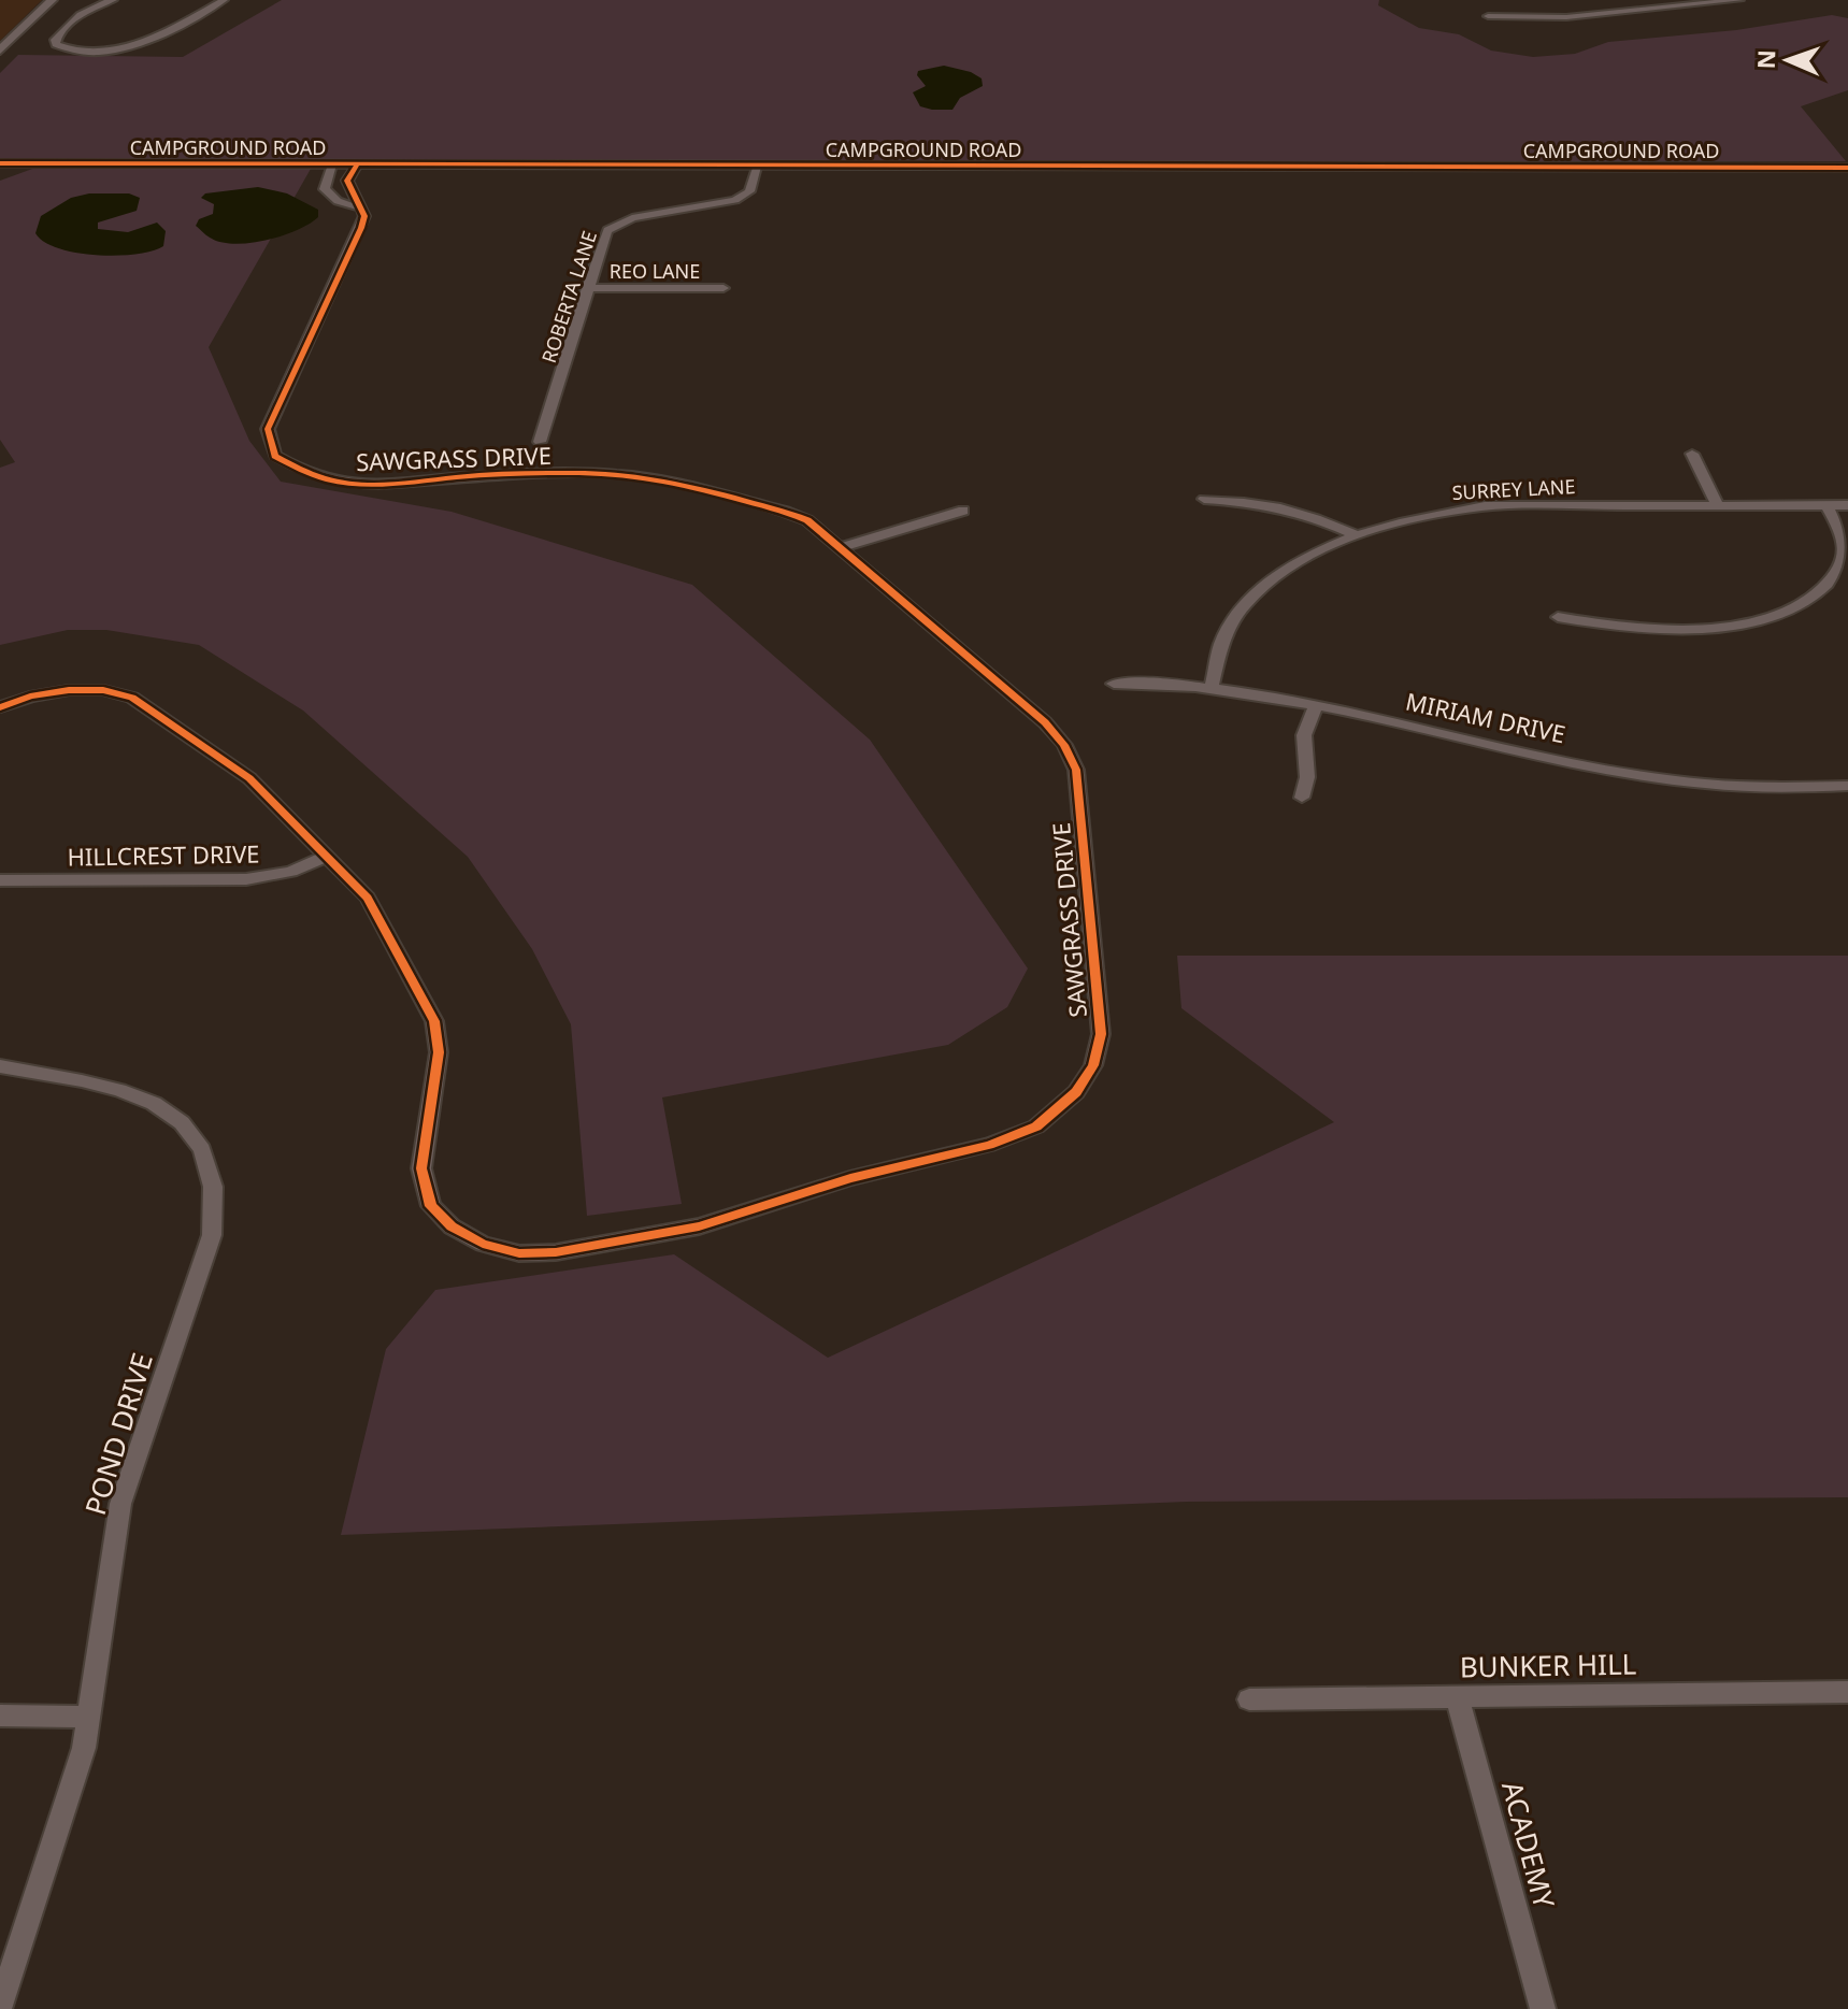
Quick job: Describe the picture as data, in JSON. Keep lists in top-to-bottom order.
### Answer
{
  "streets": {
    "street": [
      "CAMPGROUND ROAD",
      "REO LANE",
      "ROBERTA LANE",
      "SAWGRASS DRIVE",
      "SURREY LANE",
      "MIRIAM DRIVE",
      "HILLCREST DRIVE",
      "POND DRIVE",
      "BUNKER HILL",
      "ACADEMY"
    ]
  },
  "crossings": [
    ["CAMPGROUND ROAD", "ROBERTA LANE"],
    ["REO LANE", "ROBERTA LANE"],
    ["SAWGRASS DRIVE", "HILLCREST DRIVE"],
    ["SURREY LANE", "MIRIAM DRIVE"],
    ["BUNKER HILL", "ACADEMY"]
  ],
  "north": "left"
}
